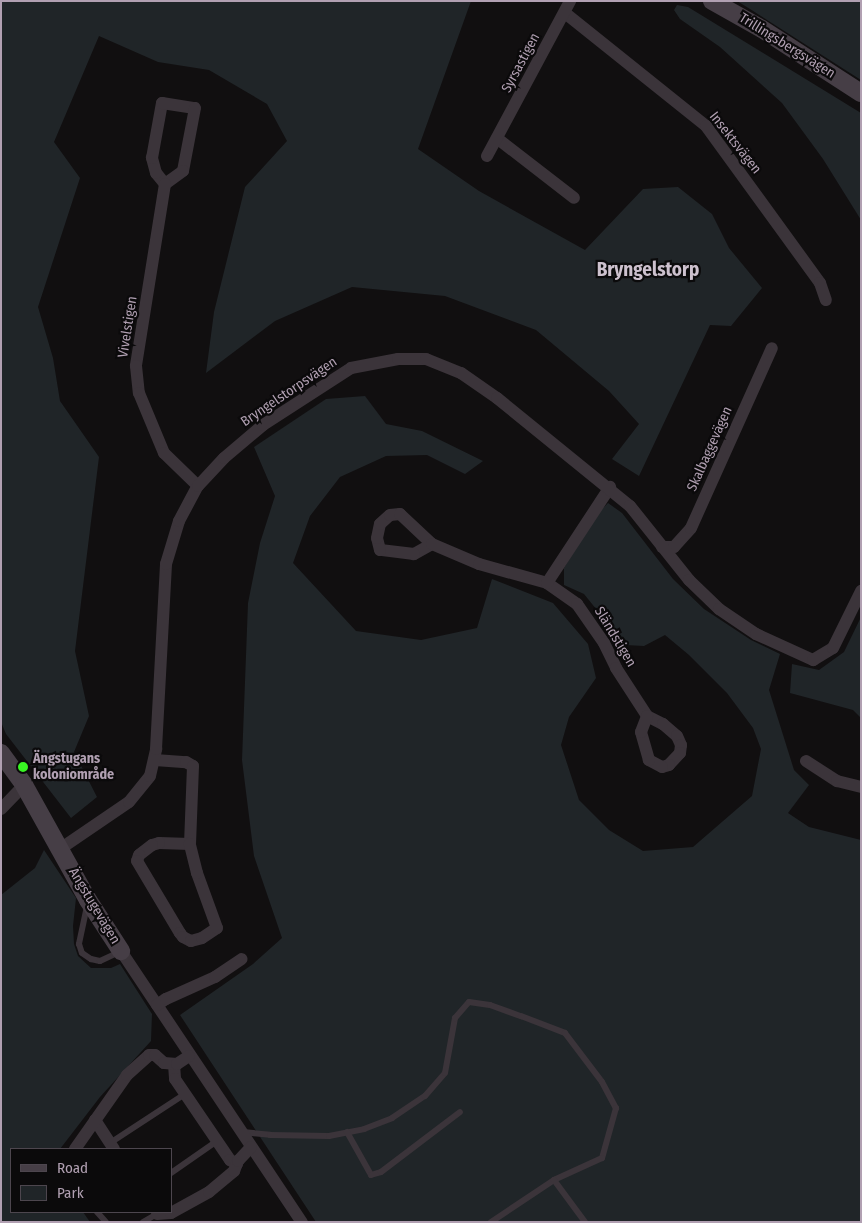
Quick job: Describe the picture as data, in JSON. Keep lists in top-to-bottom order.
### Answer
{
  "streets": {
    "street": [
      "Trillingsbergsvägen",
      "Syrsastigen",
      "Insektsvägen",
      "Vivelstigen",
      "Bryngelstorpsvägen",
      "Skalbaggevägen",
      "Sländstigen",
      "Ängstugevägen"
    ]
  },
  "crossings": [
    ["Syrsastigen", "Insektsvägen"],
    ["Vivelstigen", "Bryngelstorpsvägen"],
    ["Bryngelstorpsvägen", "Skalbaggevägen"],
    ["Bryngelstorpsvägen", "Ängstugevägen"]
  ],
  "districts": ["Bryngelstorp"],
  "places": ["Ängstugans koloniområde"],
  "legend": ["Road", "Park"]
}
